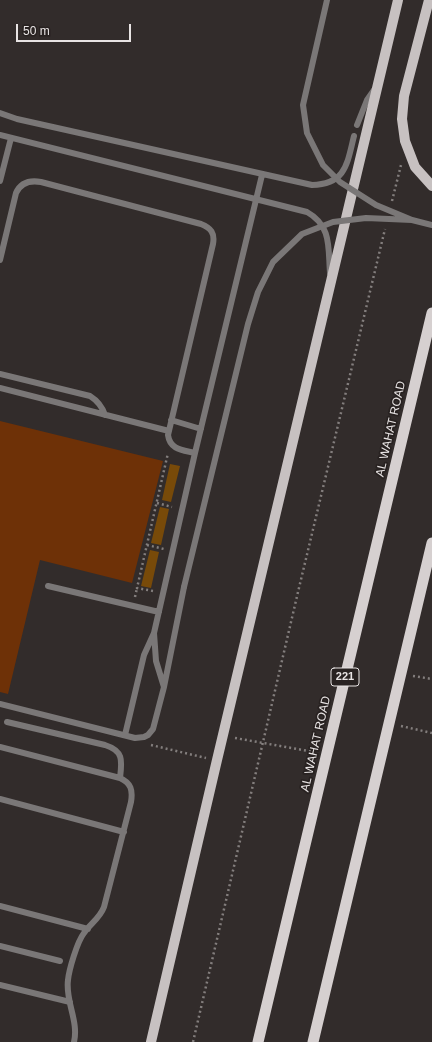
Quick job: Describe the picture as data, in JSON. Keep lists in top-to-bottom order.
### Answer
{
  "streets": {
    "highway": ["AL WAHAT ROAD", "221"]
  },
  "scale_bar": "50 m"
}
